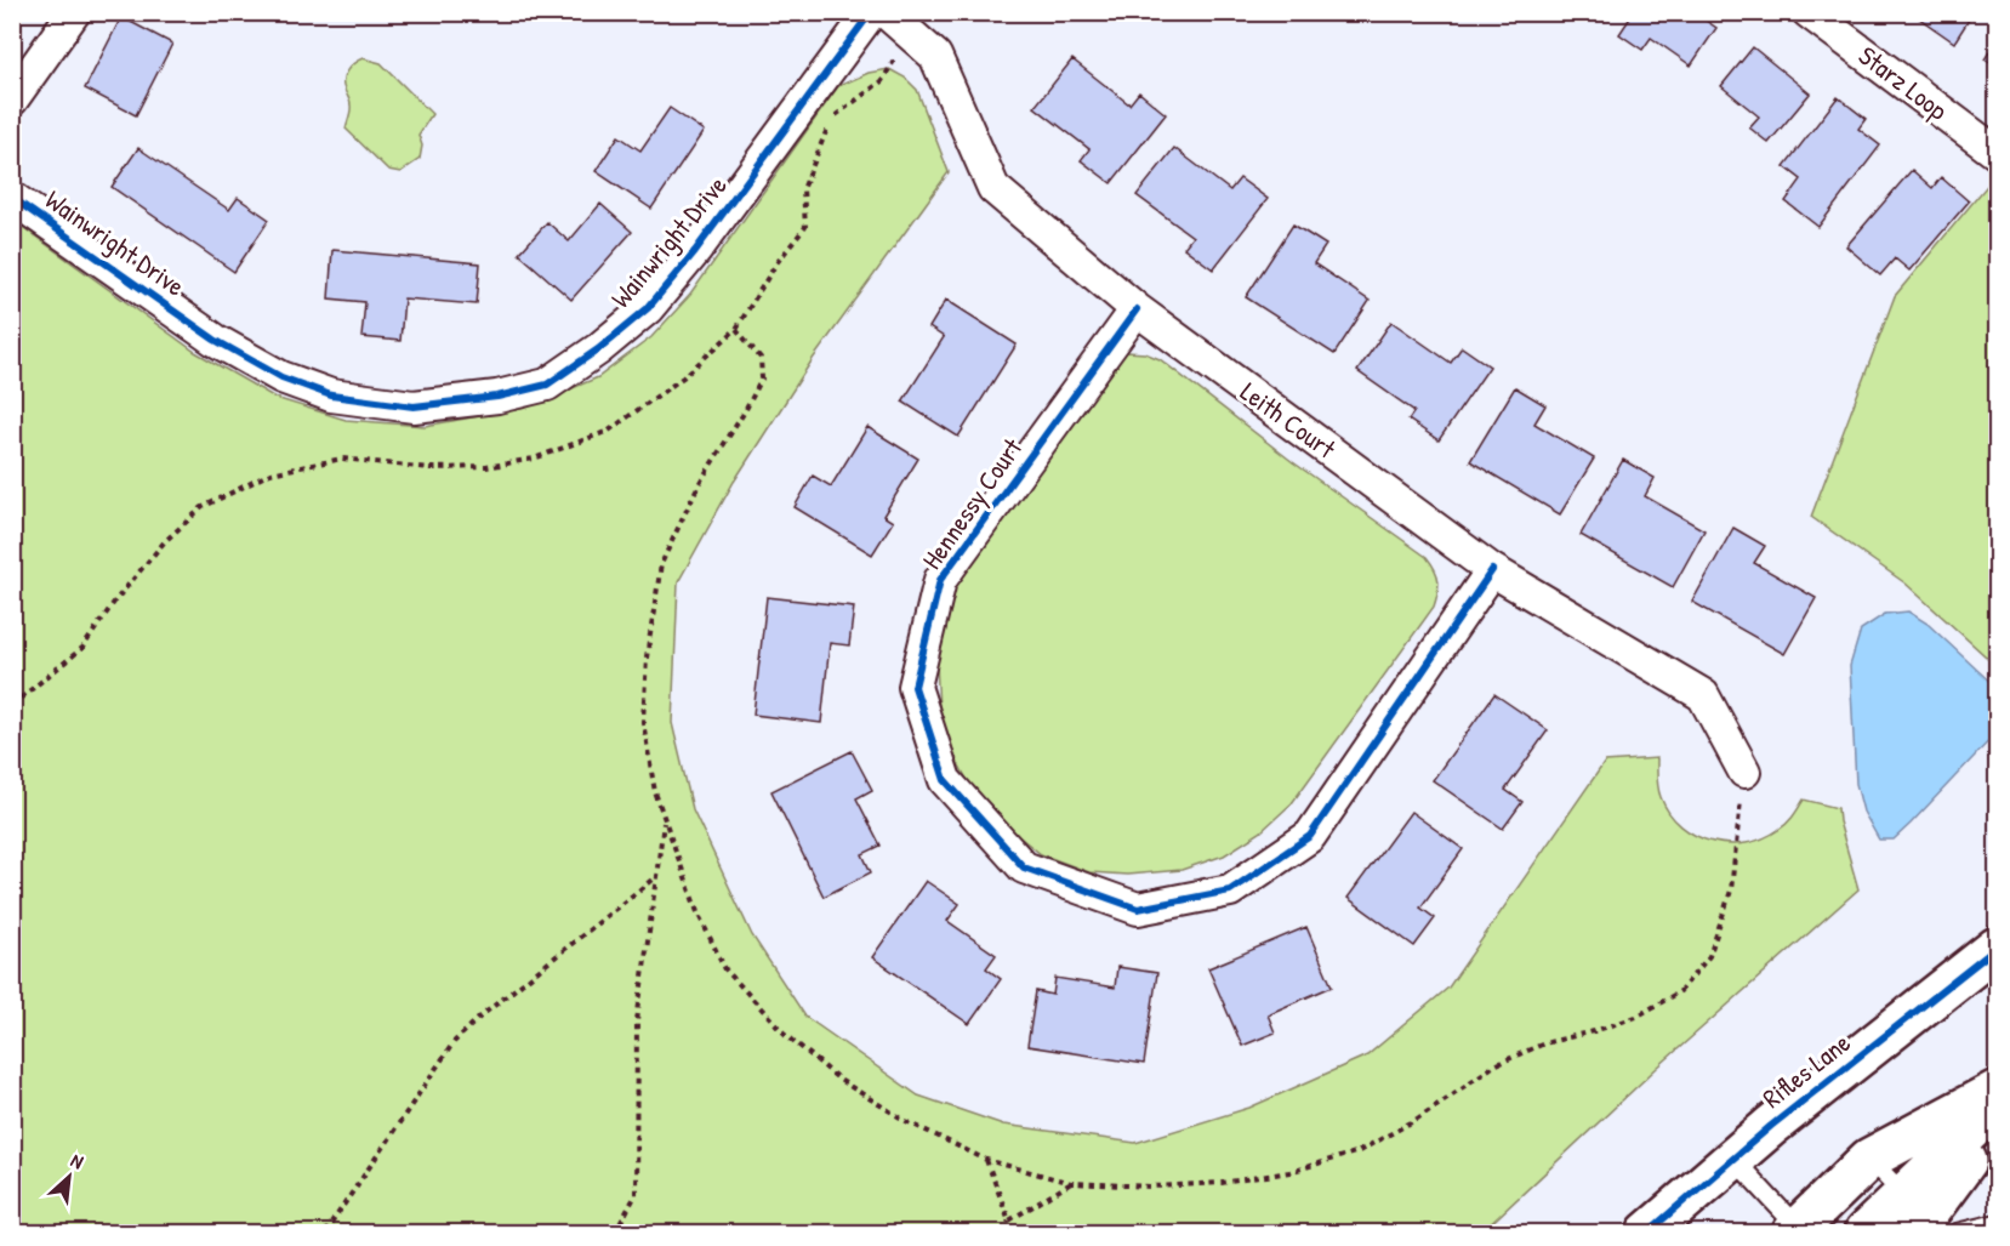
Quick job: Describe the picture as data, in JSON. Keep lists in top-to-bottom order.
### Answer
{
  "streets": {
    "street": [
      "Starz Loop",
      "Wainwright Drive",
      "Leith Court",
      "Hennessy Court",
      "Rifles Lane"
    ]
  },
  "crossings": [
    ["Leith Court", "Hennessy Court"]
  ],
  "north": "top right"
}
